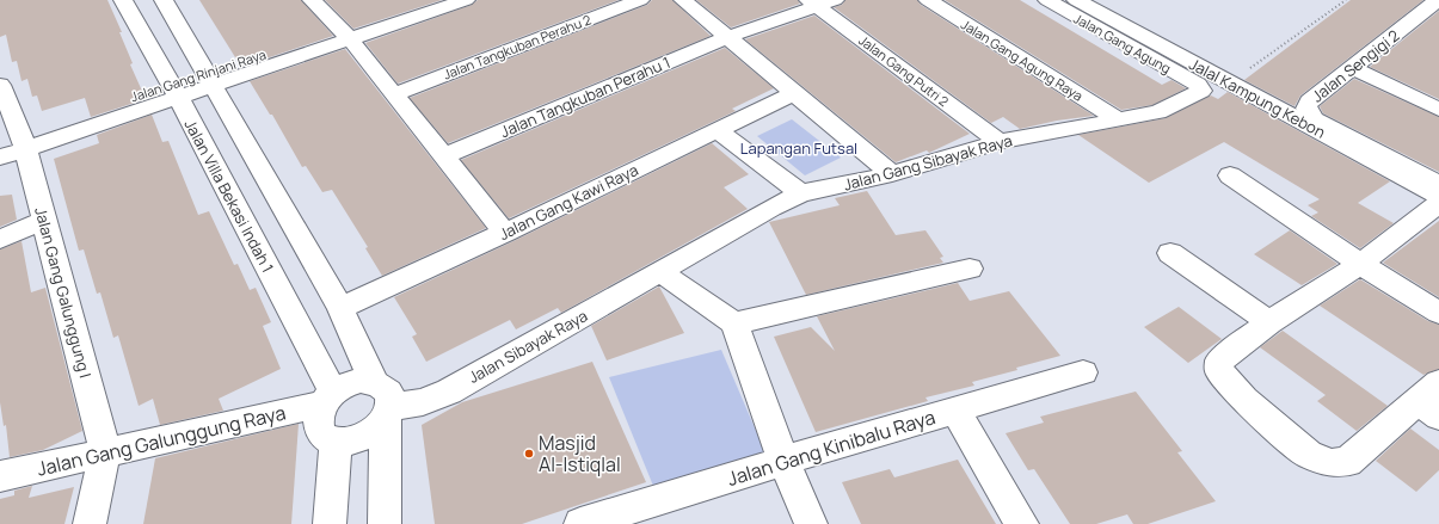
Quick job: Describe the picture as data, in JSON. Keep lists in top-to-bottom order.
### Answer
{
  "streets": {
    "street": [
      "Jalan Gang Agung",
      "Jalan Tangkuban Perahu 2",
      "Jalan Gang Agung Raya",
      "Jalan Sengigi 2",
      "Jalan Gang Putri 2",
      "Jalan Gang Rinjani Raya",
      "Jalan Tangkuban Perahu 1",
      "Jalal Kampung Kebon",
      "Jalan Gang Sibayak Raya",
      "Jalan Villa Bekasi Indah 1",
      "Jalan Gang Kawi Raya",
      "Jalan Gang Galunggung I",
      "Jalan Sibayak Raya",
      "Jalan Gang Galunggung Raya",
      "Jalan Gang Kinibalu Raya"
    ]
  },
  "crossings": [
    ["Jalan Gang Agung", "Jalan Gang Sibayak Raya"],
    ["Jalan Gang Agung Raya", "Jalan Gang Sibayak Raya"],
    ["Jalan Gang Putri 2", "Jalan Tangkuban Perahu 1"],
    ["Jalan Gang Putri 2", "Jalan Gang Sibayak Raya"],
    ["Jalan Gang Rinjani Raya", "Jalan Villa Bekasi Indah 1"],
    ["Jalan Gang Rinjani Raya", "Jalan Gang Galunggung I"],
    ["Jalan Gang Sibayak Raya", "Jalan Sibayak Raya"],
    ["Jalan Villa Bekasi Indah 1", "Jalan Sibayak Raya"],
    ["Jalan Villa Bekasi Indah 1", "Jalan Gang Galunggung Raya"],
    ["Jalan Gang Galunggung I", "Jalan Gang Galunggung Raya"],
    ["Jalan Sibayak Raya", "Jalan Gang Galunggung Raya"]
  ],
  "parks": ["Lapangan Futsal"],
  "places": ["Masjid Al-Istiqlal"]
}
